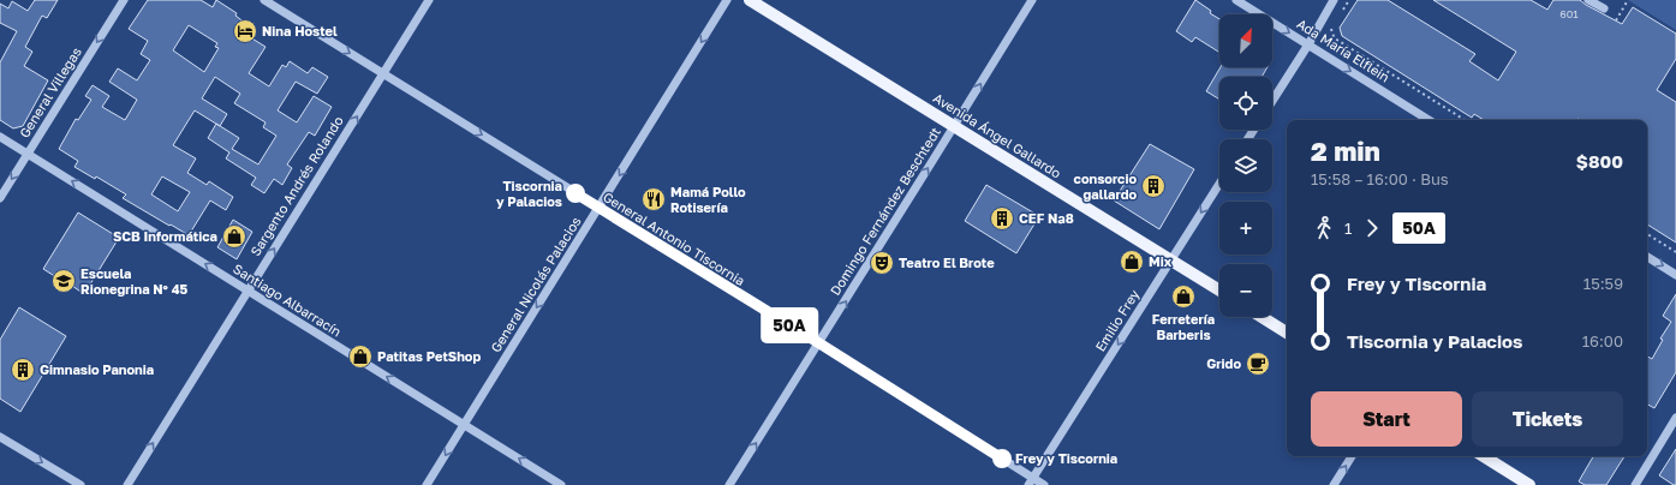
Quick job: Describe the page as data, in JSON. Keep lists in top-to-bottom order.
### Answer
{
  "streets": {
    "main road": ["Avenida Ángel Gallardo"],
    "street": [
      "Ada María Elflein",
      "General Villegas",
      "Sargento Andrés Rolando",
      "Domingo Fernández Beschtedt",
      "General Antonio Tiscornia",
      "General Nicolás Palacios",
      "Santiago Albarracín",
      "Emilio Frey"
    ]
  },
  "crossings": [
    ["General Villegas", "Santiago Albarracín"],
    ["Avenida Ángel Gallardo", "Domingo Fernández Beschtedt"],
    ["Avenida Ángel Gallardo", "Emilio Frey"],
    ["Sargento Andrés Rolando", "General Antonio Tiscornia"],
    ["Sargento Andrés Rolando", "Santiago Albarracín"],
    ["Domingo Fernández Beschtedt", "General Antonio Tiscornia"],
    ["General Antonio Tiscornia", "General Nicolás Palacios"],
    ["General Antonio Tiscornia", "Emilio Frey"],
    ["General Nicolás Palacios", "Santiago Albarracín"]
  ],
  "one_way": [
    "Ada María Elflein",
    "General Villegas",
    "Sargento Andrés Rolando",
    "Domingo Fernández Beschtedt",
    "General Antonio Tiscornia",
    "General Nicolás Palacios",
    "Santiago Albarracín",
    "Emilio Frey"
  ],
  "places": {
    "hotel": ["Nina Hostel"],
    "building": ["consorcio gallardo", "CEF Nª8", "Gimnasio Panonia"],
    "other": ["Tiscornia y Palacios", "Frey y Tiscornia"],
    "restaurant": ["Mamá Pollo Rotisería"],
    "shop": [
      "SCB Informática",
      "Mix",
      "Ferretería Barberis",
      "Patitas PetShop"
    ],
    "theatre": ["Teatro El Brote"],
    "school or university": ["Escuela Rionegrina N° 45"],
    "cafe": ["Grido"]
  },
  "lines": ["bus line 50A"],
  "house_numbers": ["601"],
  "north": "top right",
  "page": {
    "on_map": "50A",
    "map_buttons": ["+", "−"],
    "heading": ["2 min", "15:58 – 16:00 · Bus", "$800"],
    "legs": ["1", "50A"],
    "list": [
      {
        "name": "Frey y Tiscornia",
        "value": "15:59"
      },
      {
        "name": "Tiscornia y Palacios",
        "value": "16:00"
      }
    ],
    "buttons": ["Start", "Tickets"]
  }
}
